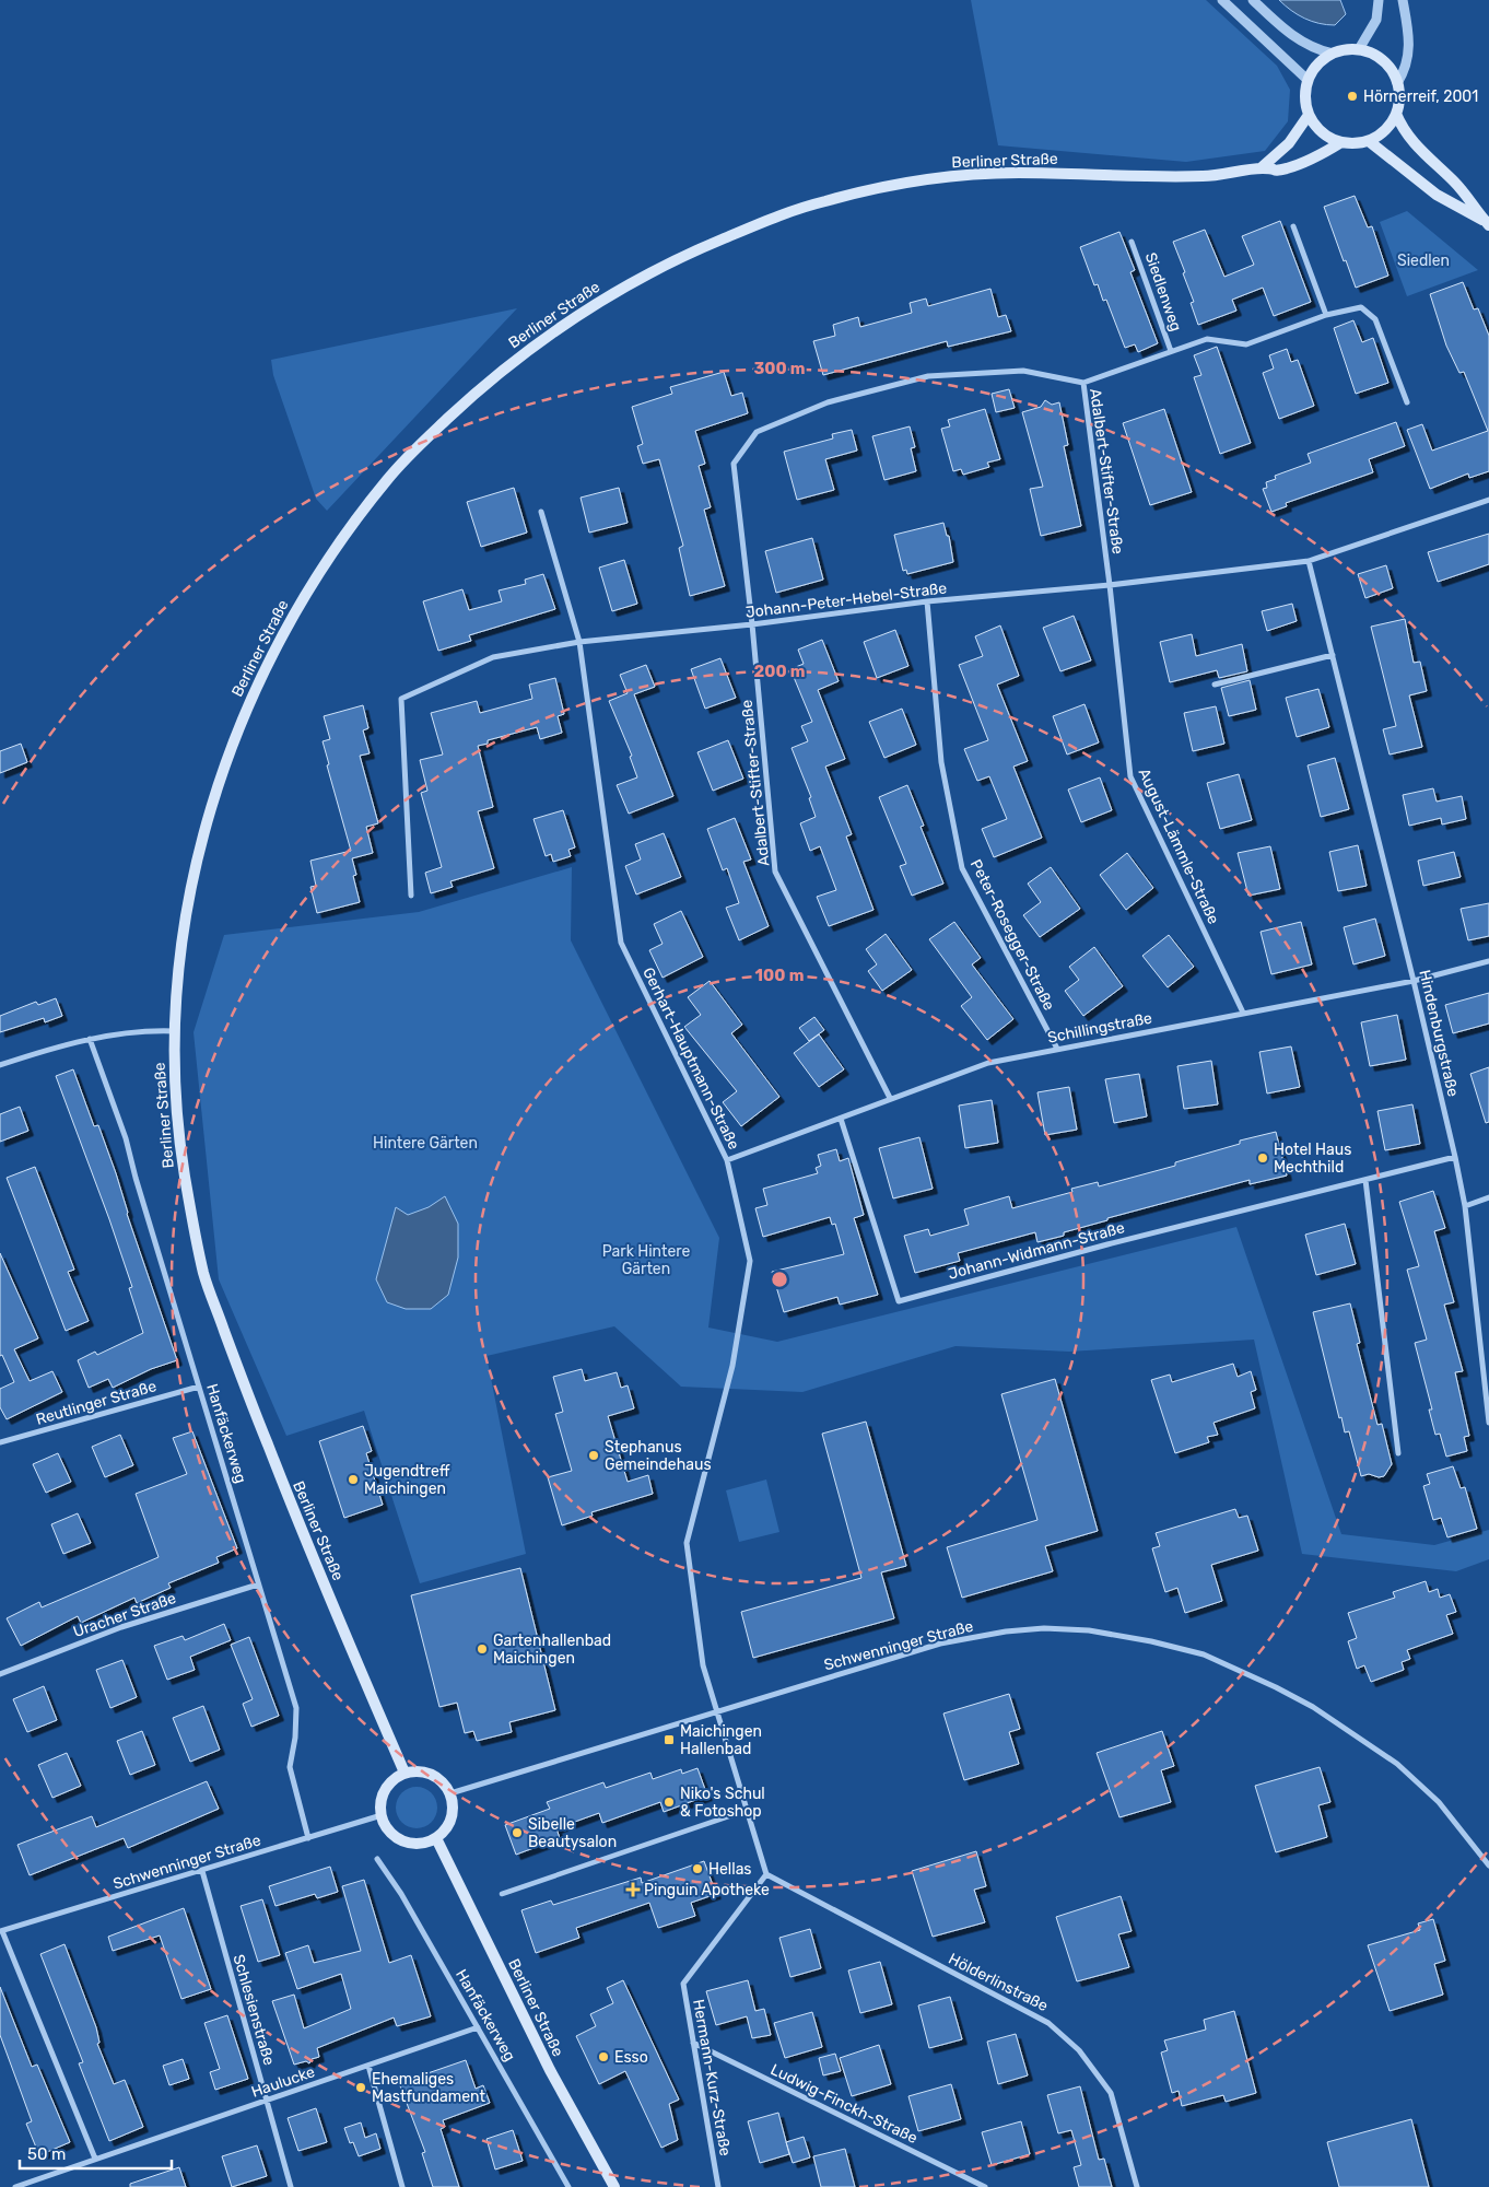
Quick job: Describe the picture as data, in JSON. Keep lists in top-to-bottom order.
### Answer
{
  "streets": {
    "main road": ["Berliner Straße"],
    "street": [
      "Siedlenweg",
      "Adalbert-Stifter-Straße",
      "Johann-Peter-Hebel-Straße",
      "August-Lämmle-Straße",
      "Peter-Rosegger-Straße",
      "Schillingstraße",
      "Hindenburgstraße",
      "Gerhart-Hauptmann-Straße",
      "Johann-Widmann-Straße",
      "Reutlinger Straße",
      "Hanfäckerweg",
      "Uracher Straße",
      "Schwenninger Straße",
      "Hölderlinstraße",
      "Schlesienstraße",
      "Hermann-Kurz-Straße",
      "Haulucke",
      "Ludwig-Finckh-Straße"
    ]
  },
  "crossings": [
    ["Berliner Straße", "Schwenninger Straße"],
    ["Siedlenweg", "Adalbert-Stifter-Straße"],
    ["Adalbert-Stifter-Straße", "Johann-Peter-Hebel-Straße"],
    ["Adalbert-Stifter-Straße", "August-Lämmle-Straße"],
    ["Adalbert-Stifter-Straße", "Schillingstraße"],
    ["Johann-Peter-Hebel-Straße", "August-Lämmle-Straße"],
    ["Johann-Peter-Hebel-Straße", "Peter-Rosegger-Straße"],
    ["Johann-Peter-Hebel-Straße", "Hindenburgstraße"],
    ["Johann-Peter-Hebel-Straße", "Gerhart-Hauptmann-Straße"],
    ["August-Lämmle-Straße", "Schillingstraße"],
    ["Peter-Rosegger-Straße", "Schillingstraße"],
    ["Schillingstraße", "Hindenburgstraße"],
    ["Schillingstraße", "Gerhart-Hauptmann-Straße"],
    ["Schillingstraße", "Johann-Widmann-Straße"],
    ["Hindenburgstraße", "Johann-Widmann-Straße"],
    ["Gerhart-Hauptmann-Straße", "Schwenninger Straße"],
    ["Reutlinger Straße", "Hanfäckerweg"],
    ["Hanfäckerweg", "Uracher Straße"],
    ["Hanfäckerweg", "Schwenninger Straße"],
    ["Hanfäckerweg", "Haulucke"],
    ["Schwenninger Straße", "Schlesienstraße"],
    ["Hölderlinstraße", "Hermann-Kurz-Straße"],
    ["Schlesienstraße", "Haulucke"],
    ["Hermann-Kurz-Straße", "Ludwig-Finckh-Straße"]
  ],
  "parks": ["Siedlen", "Hintere Gärten", "Park Hintere Gärten"],
  "places": {
    "other": [
      "Hörnerreif, 2001",
      "Hotel Haus Mechthild",
      "Stephanus Gemeindehaus",
      "Jugendtreff Maichingen",
      "Gartenhallenbad Maichingen",
      "Niko's Schul & Fotoshop",
      "Sibelle Beautysalon",
      "Hellas",
      "Esso",
      "Ehemaliges Mastfundament"
    ],
    "transit": ["Maichingen Hallenbad"],
    "health": ["Pinguin Apotheke"]
  },
  "scale_bar": "50 m",
  "rings": ["300 m", "200 m", "100 m"]
}
